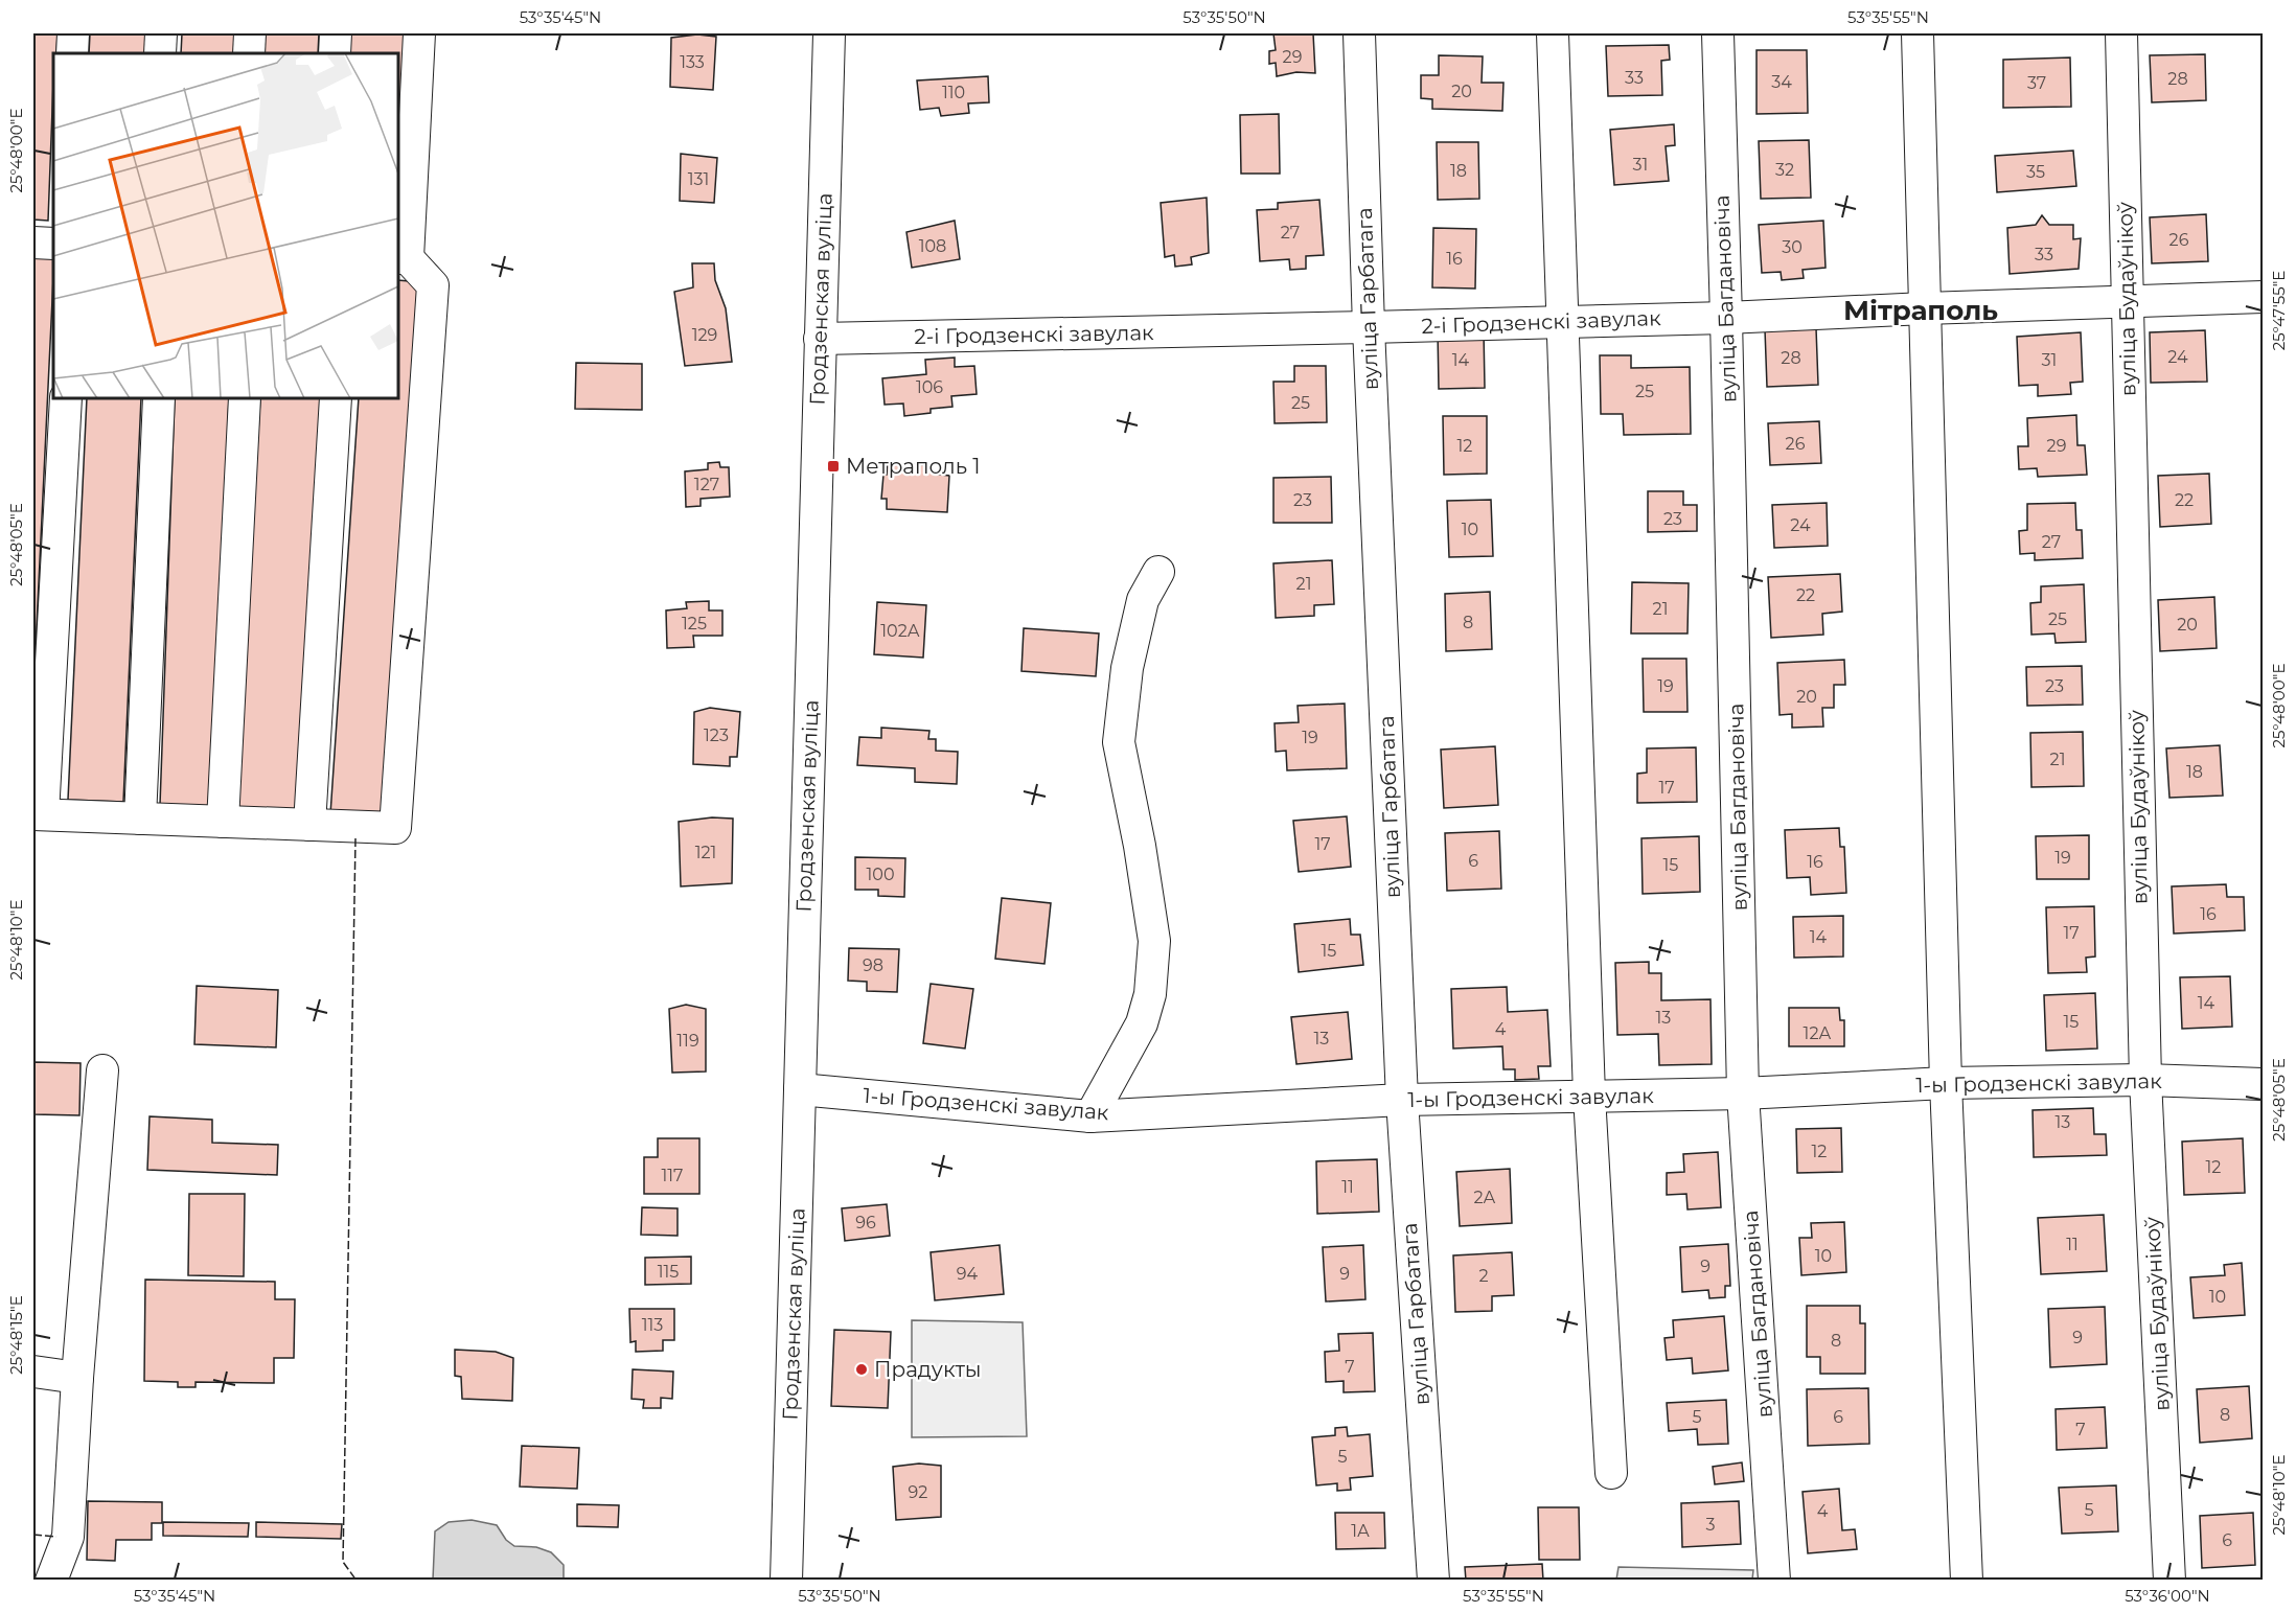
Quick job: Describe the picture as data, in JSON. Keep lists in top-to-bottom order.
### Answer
{
  "streets": {
    "street": [
      "Гродзенская вуліца",
      "вуліца Гарбатага",
      "вуліца Багдановіча",
      "вуліца Будаўнікоў",
      "2-і Гродзенскі завулак",
      "1-ы Гродзенскі завулак"
    ]
  },
  "crossings": [
    ["Гродзенская вуліца", "2-і Гродзенскі завулак"],
    ["Гродзенская вуліца", "1-ы Гродзенскі завулак"],
    ["вуліца Гарбатага", "2-і Гродзенскі завулак"],
    ["вуліца Гарбатага", "1-ы Гродзенскі завулак"],
    ["вуліца Багдановіча", "2-і Гродзенскі завулак"],
    ["вуліца Багдановіча", "1-ы Гродзенскі завулак"],
    ["вуліца Будаўнікоў", "2-і Гродзенскі завулак"],
    ["вуліца Будаўнікоў", "1-ы Гродзенскі завулак"]
  ],
  "districts": ["Мітраполь"],
  "places": {
    "transit": ["Метраполь 1"],
    "other": ["Прадукты"]
  },
  "house_numbers": [
    "29",
    "133",
    "33",
    "28",
    "34",
    "37",
    "20",
    "110",
    "31",
    "32",
    "18",
    "35",
    "131",
    "27",
    "26",
    "108",
    "30",
    "33",
    "16",
    "129",
    "24",
    "28",
    "14",
    "31",
    "106",
    "25",
    "25",
    "26",
    "12",
    "29",
    "127",
    "23",
    "22",
    "23",
    "24",
    "10",
    "27",
    "21",
    "22",
    "21",
    "25",
    "8",
    "125",
    "20",
    "102А",
    "19",
    "23",
    "20",
    "123",
    "19",
    "21",
    "18",
    "17",
    "17",
    "121",
    "19",
    "6",
    "16",
    "15",
    "100",
    "16",
    "17",
    "14",
    "15",
    "98",
    "14",
    "13",
    "15",
    "4",
    "12А",
    "13",
    "119",
    "13",
    "12",
    "12",
    "117",
    "11",
    "2А",
    "96",
    "11",
    "10",
    "9",
    "115",
    "94",
    "9",
    "2",
    "10",
    "113",
    "9",
    "8",
    "7",
    "8",
    "5",
    "6",
    "7",
    "5",
    "92",
    "5",
    "4",
    "3",
    "1А",
    "6"
  ],
  "coordinates": [
    "53°35'45\"N",
    "53°35'50\"N",
    "53°35'55\"N",
    "25°48'00\"E",
    "25°47'55\"E",
    "25°48'05\"E",
    "25°48'10\"E",
    "25°48'15\"E",
    "53°36'00\"N"
  ]
}
